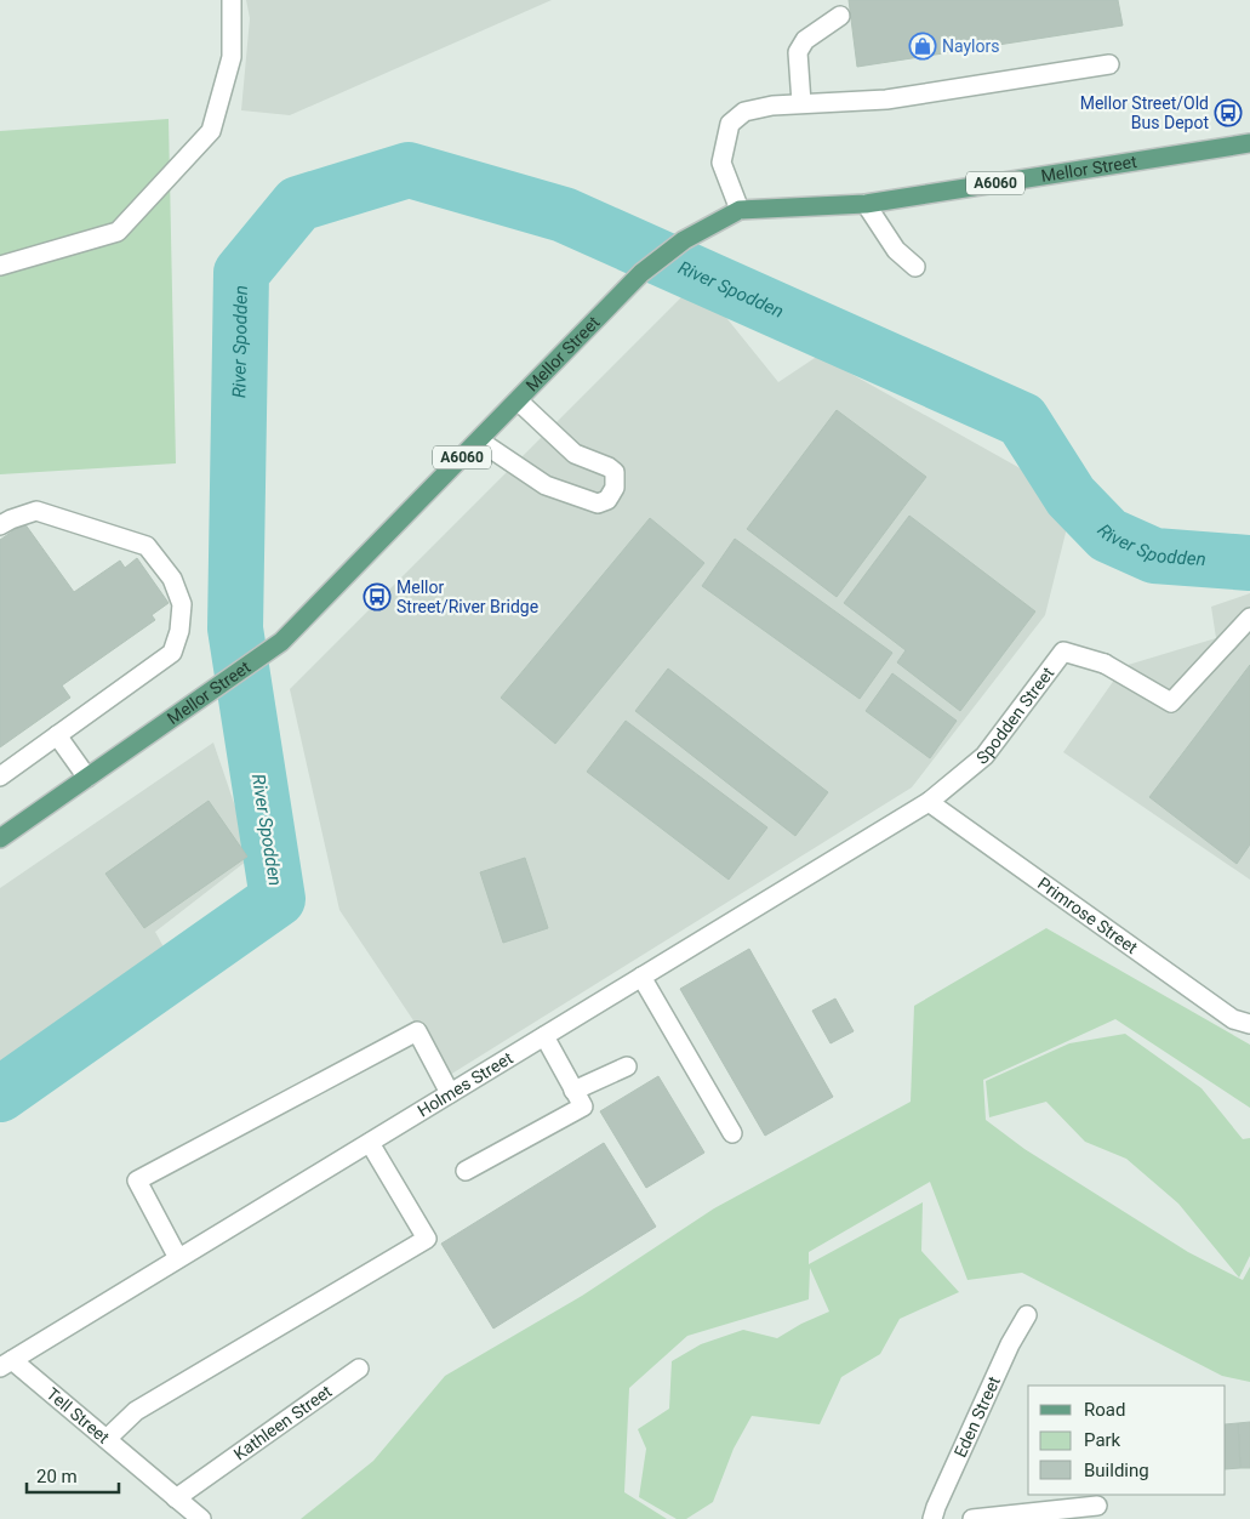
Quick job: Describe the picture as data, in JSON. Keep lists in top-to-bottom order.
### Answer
{
  "streets": {
    "main road": ["Mellor Street", "A6060"],
    "street": [
      "Spodden Street",
      "Primrose Street",
      "Holmes Street",
      "Tell Street",
      "Eden Street",
      "Kathleen Street"
    ]
  },
  "crossings": [
    ["Spodden Street", "Primrose Street"],
    ["Spodden Street", "Holmes Street"],
    ["Primrose Street", "Holmes Street"],
    ["Holmes Street", "Tell Street"],
    ["Tell Street", "Kathleen Street"]
  ],
  "water": ["River Spodden"],
  "places": {
    "shop": ["Naylors"],
    "bus stop": ["Mellor Street/Old Bus Depot", "Mellor Street/River Bridge"]
  },
  "legend": ["Road", "Park", "Building"],
  "scale_bar": "20 m"
}
